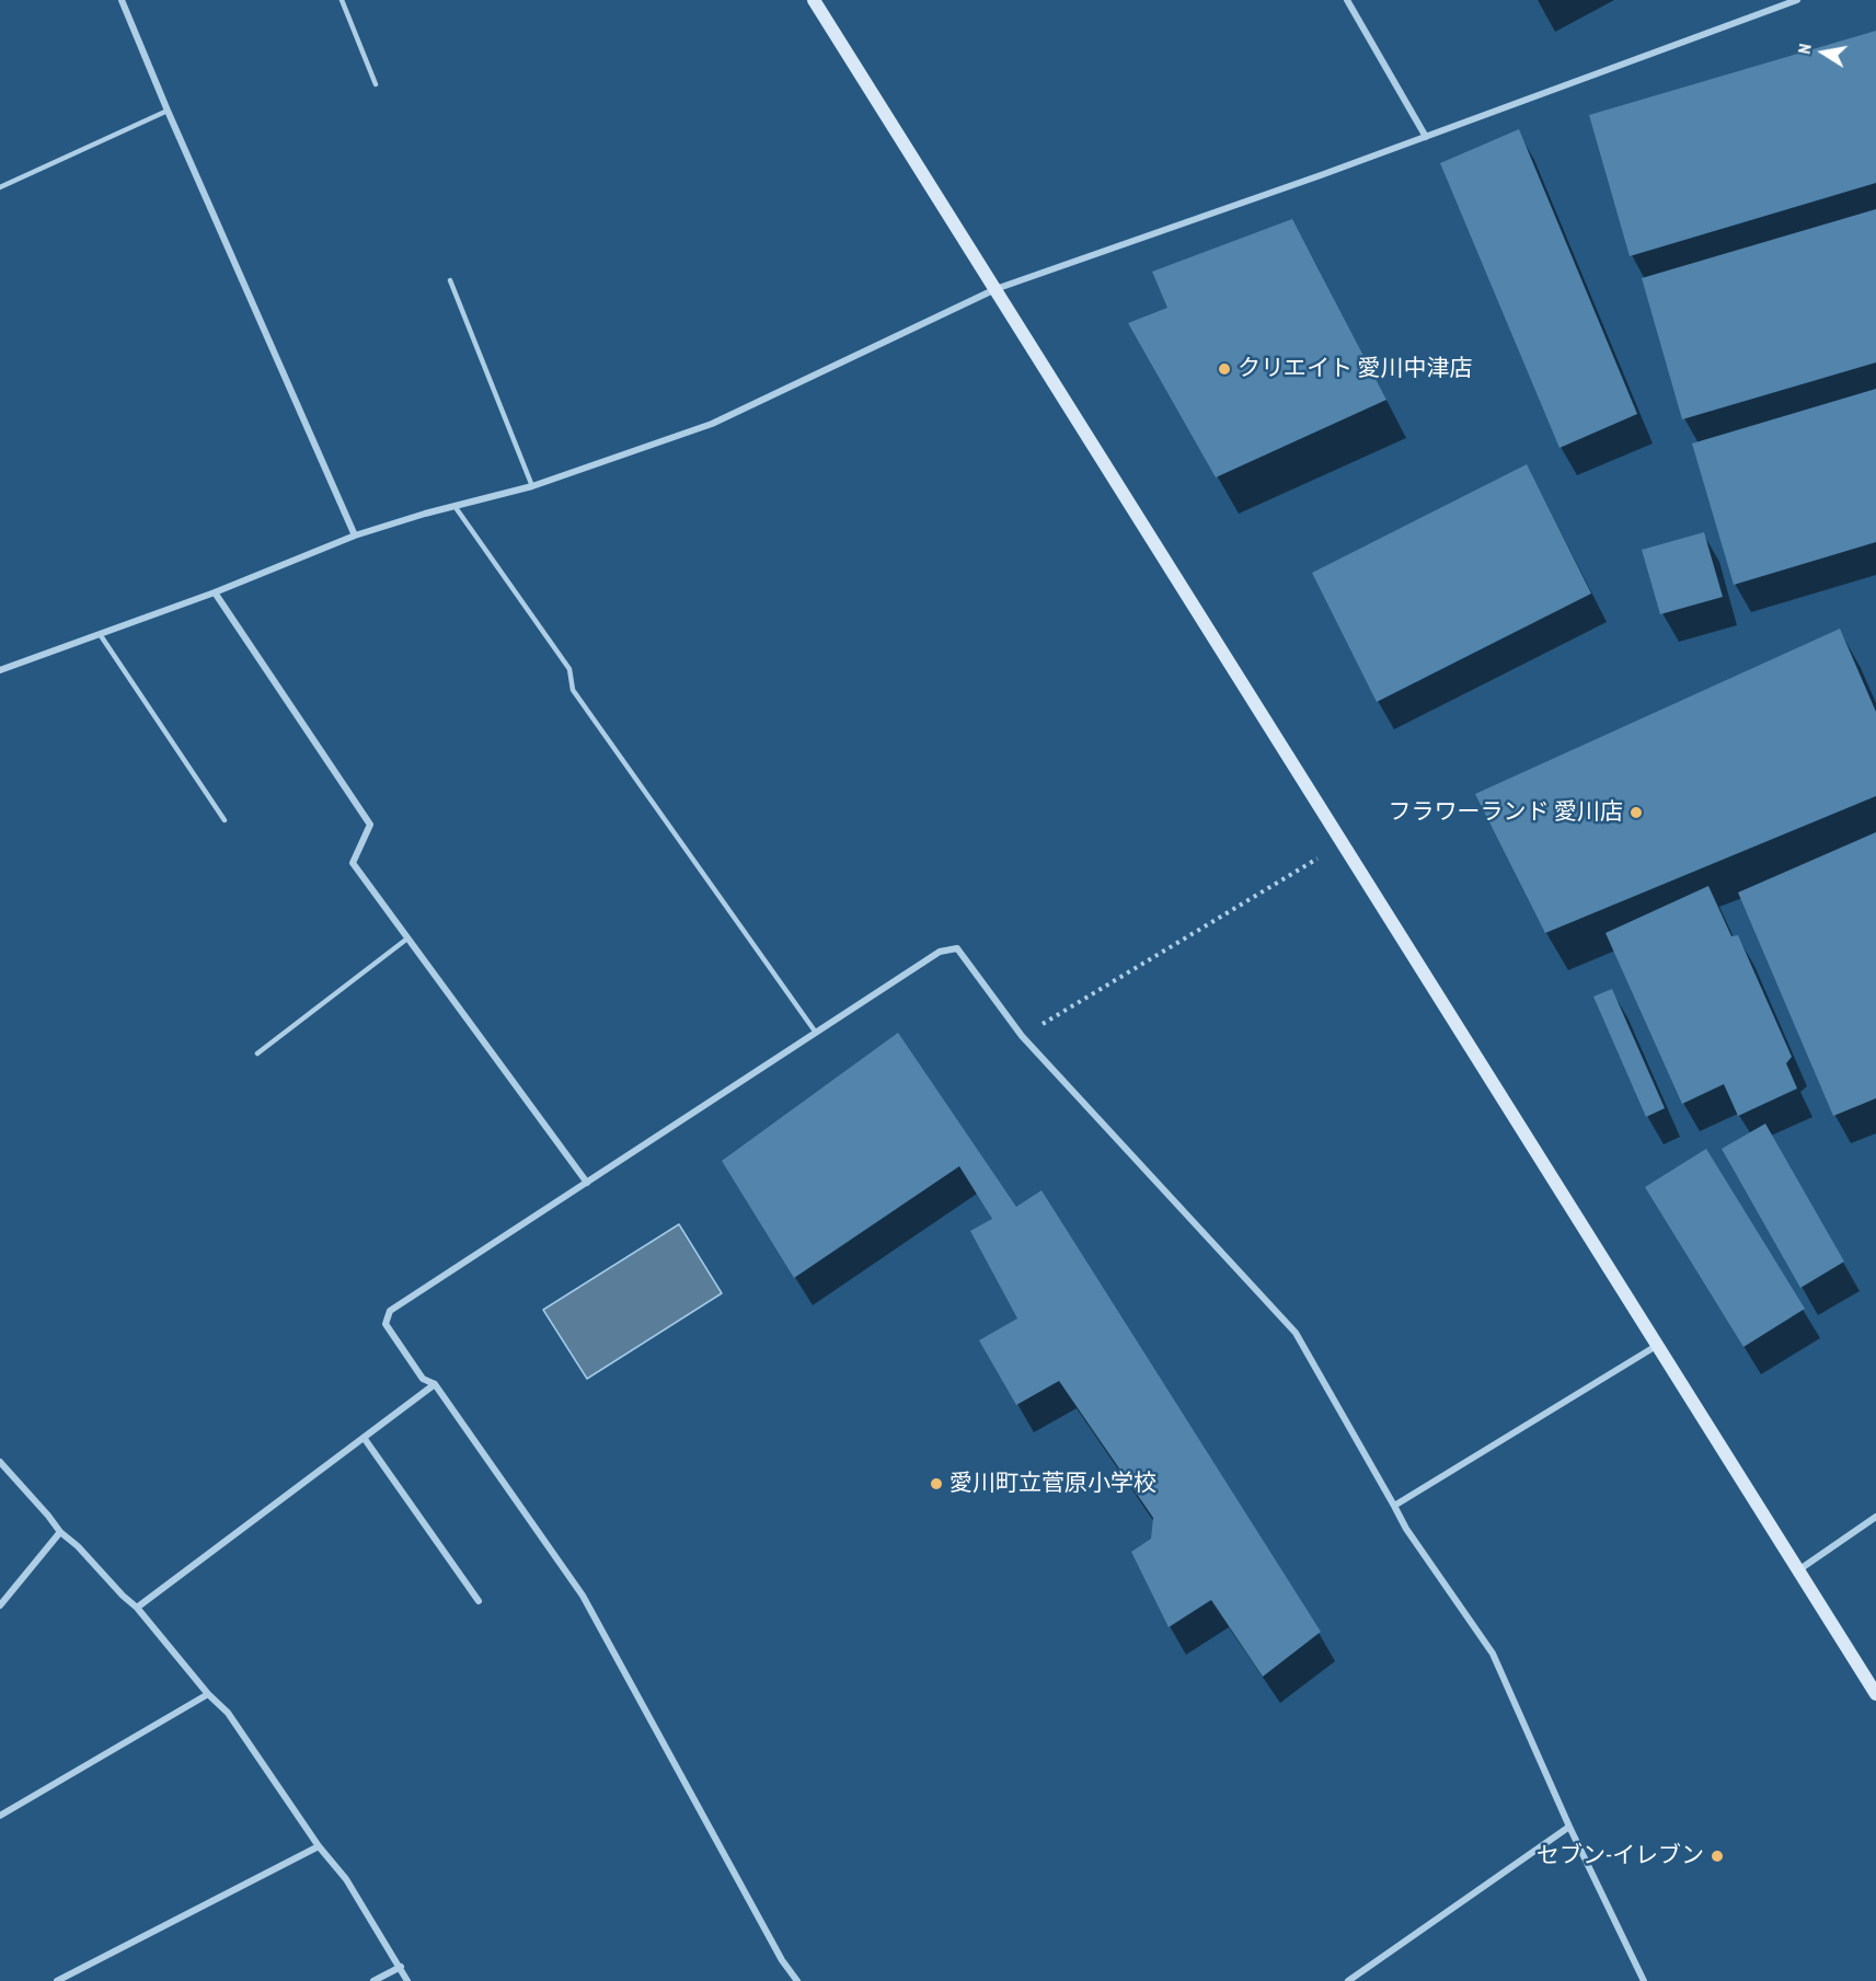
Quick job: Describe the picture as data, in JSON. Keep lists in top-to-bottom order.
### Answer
{
  "places": [
    "クリエイト 愛川中津店",
    "フラワーランド 愛川店",
    "愛川町立菅原小学校",
    "セブン-イレブン"
  ],
  "north": "left"
}
